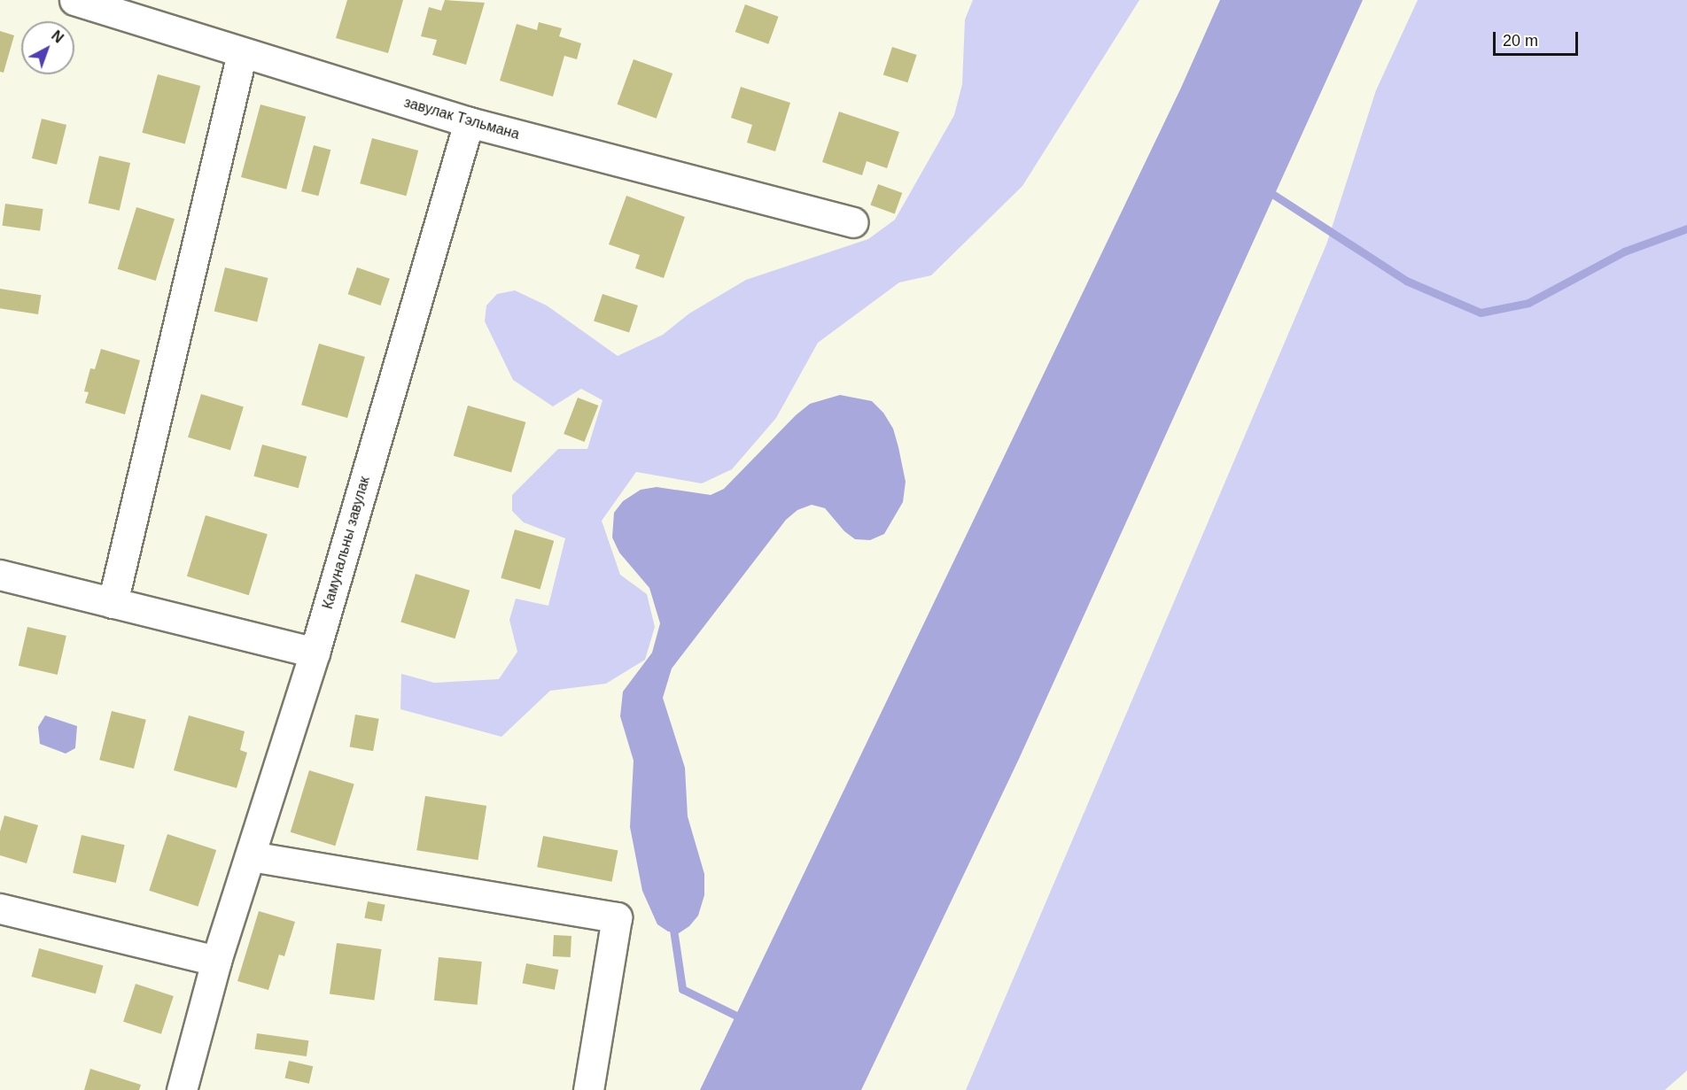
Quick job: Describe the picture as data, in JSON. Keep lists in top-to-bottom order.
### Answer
{
  "streets": {
    "street": ["завулак Тэльмана", "Камунальны завулак"]
  },
  "crossings": [
    ["завулак Тэльмана", "Камунальны завулак"]
  ],
  "scale_bar": "20 m",
  "north": "top right"
}
